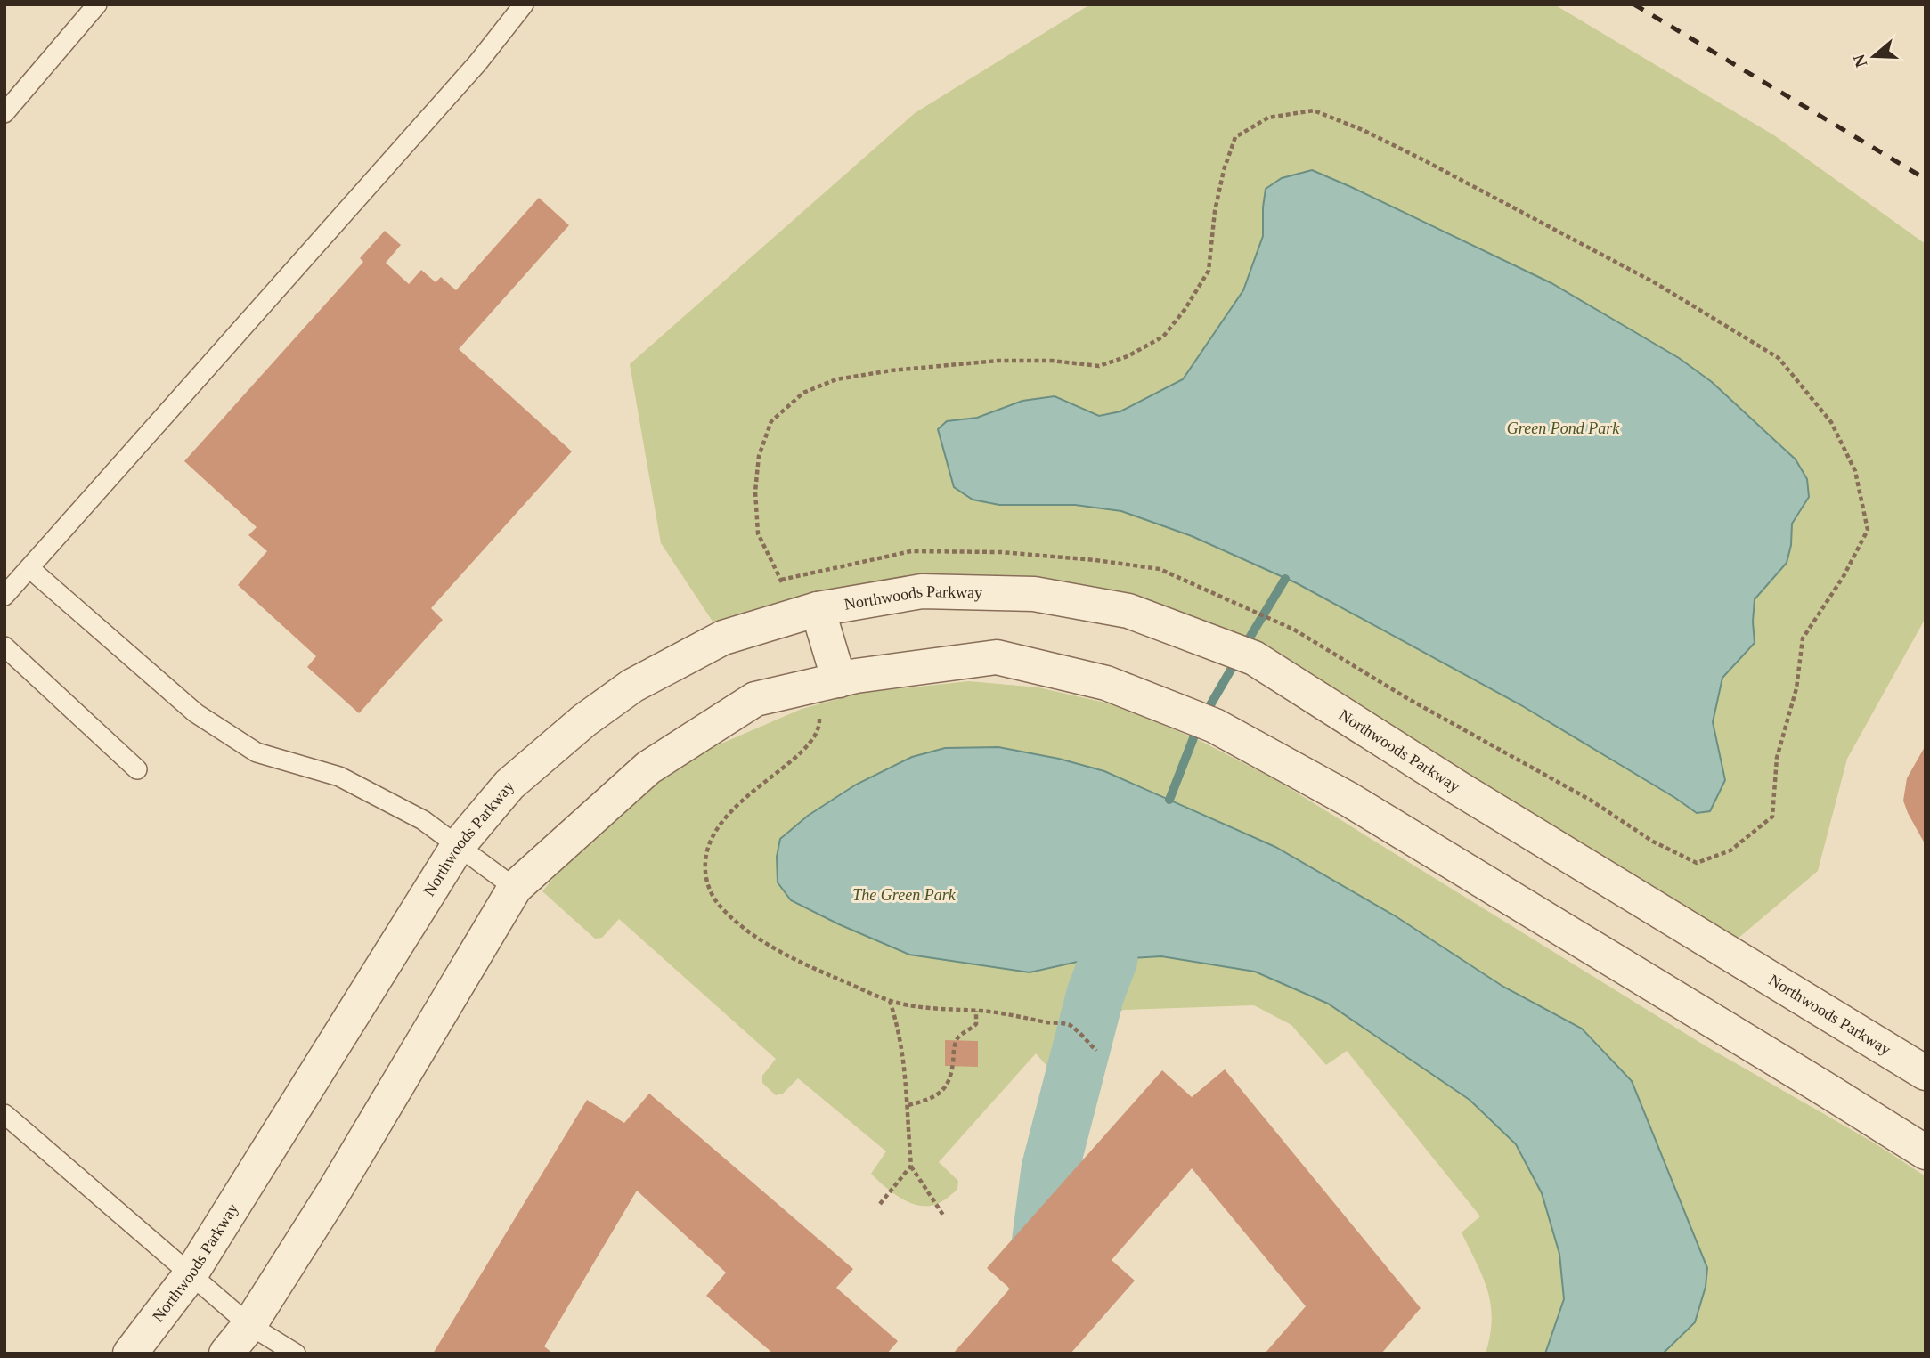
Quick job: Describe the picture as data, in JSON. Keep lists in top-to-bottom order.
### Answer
{
  "streets": {
    "street": ["Northwoods Parkway"]
  },
  "parks": ["Green Pond Park", "The Green Park"],
  "north": "left"
}
